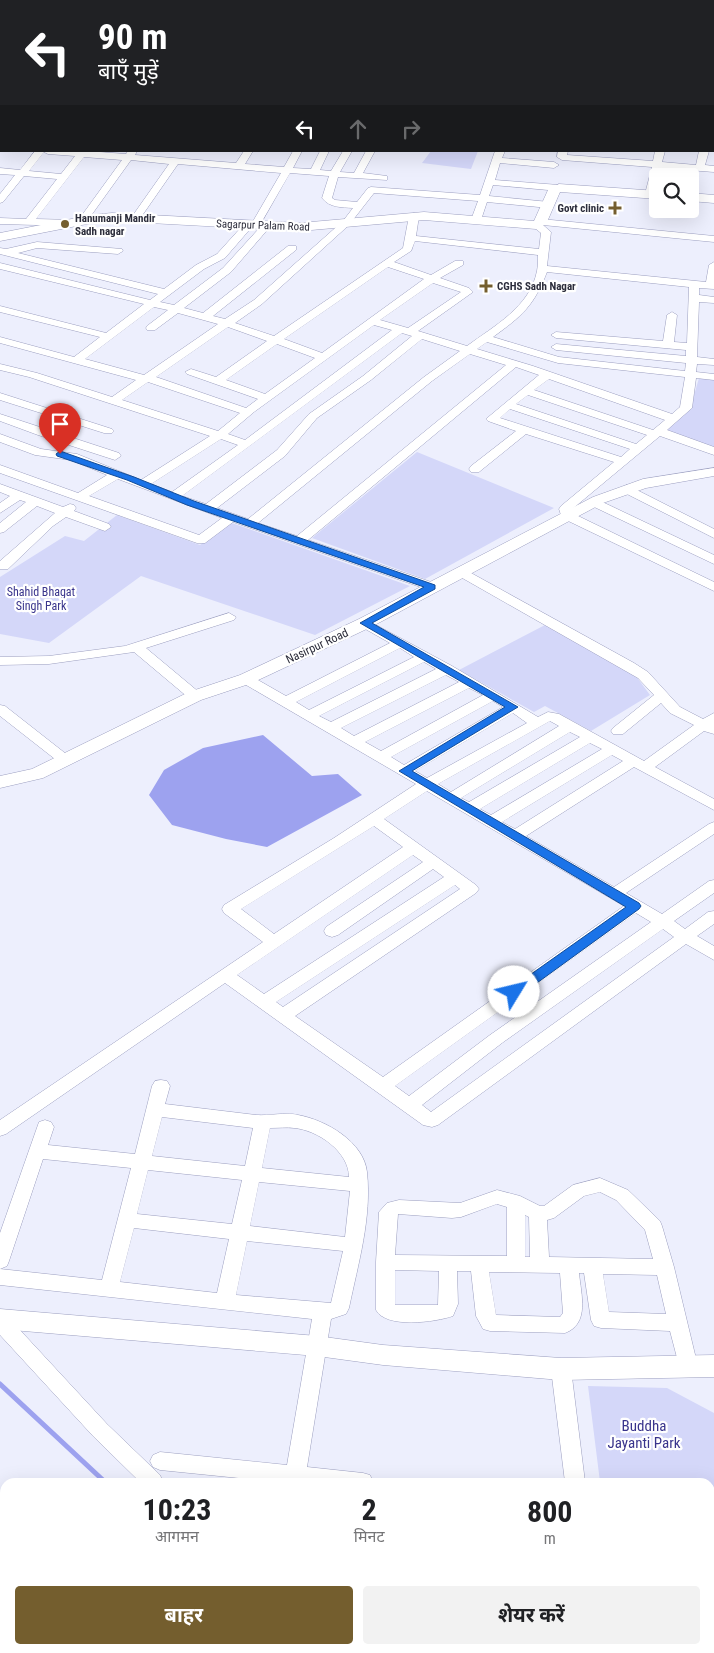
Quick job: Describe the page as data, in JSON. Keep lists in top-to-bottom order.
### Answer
{
  "streets": {
    "street": ["Sagarpur Palam Road", "Nasirpur Road"]
  },
  "parks": ["Shahid Bhagat Singh Park", "Buddha Jayanti Park"],
  "places": {
    "health": ["Govt clinic", "CGHS Sadh Nagar"],
    "other": ["Hanumanji Mandir Sadh nagar"]
  },
  "page": {
    "turn": ["90 m", "बाएँ मुड़ें"],
    "eta": [
      "10:23",
      "आगमन",
      "2",
      "मिनट",
      "800",
      "m"
    ],
    "buttons": ["बाहर", "शेयर करें"]
  }
}
